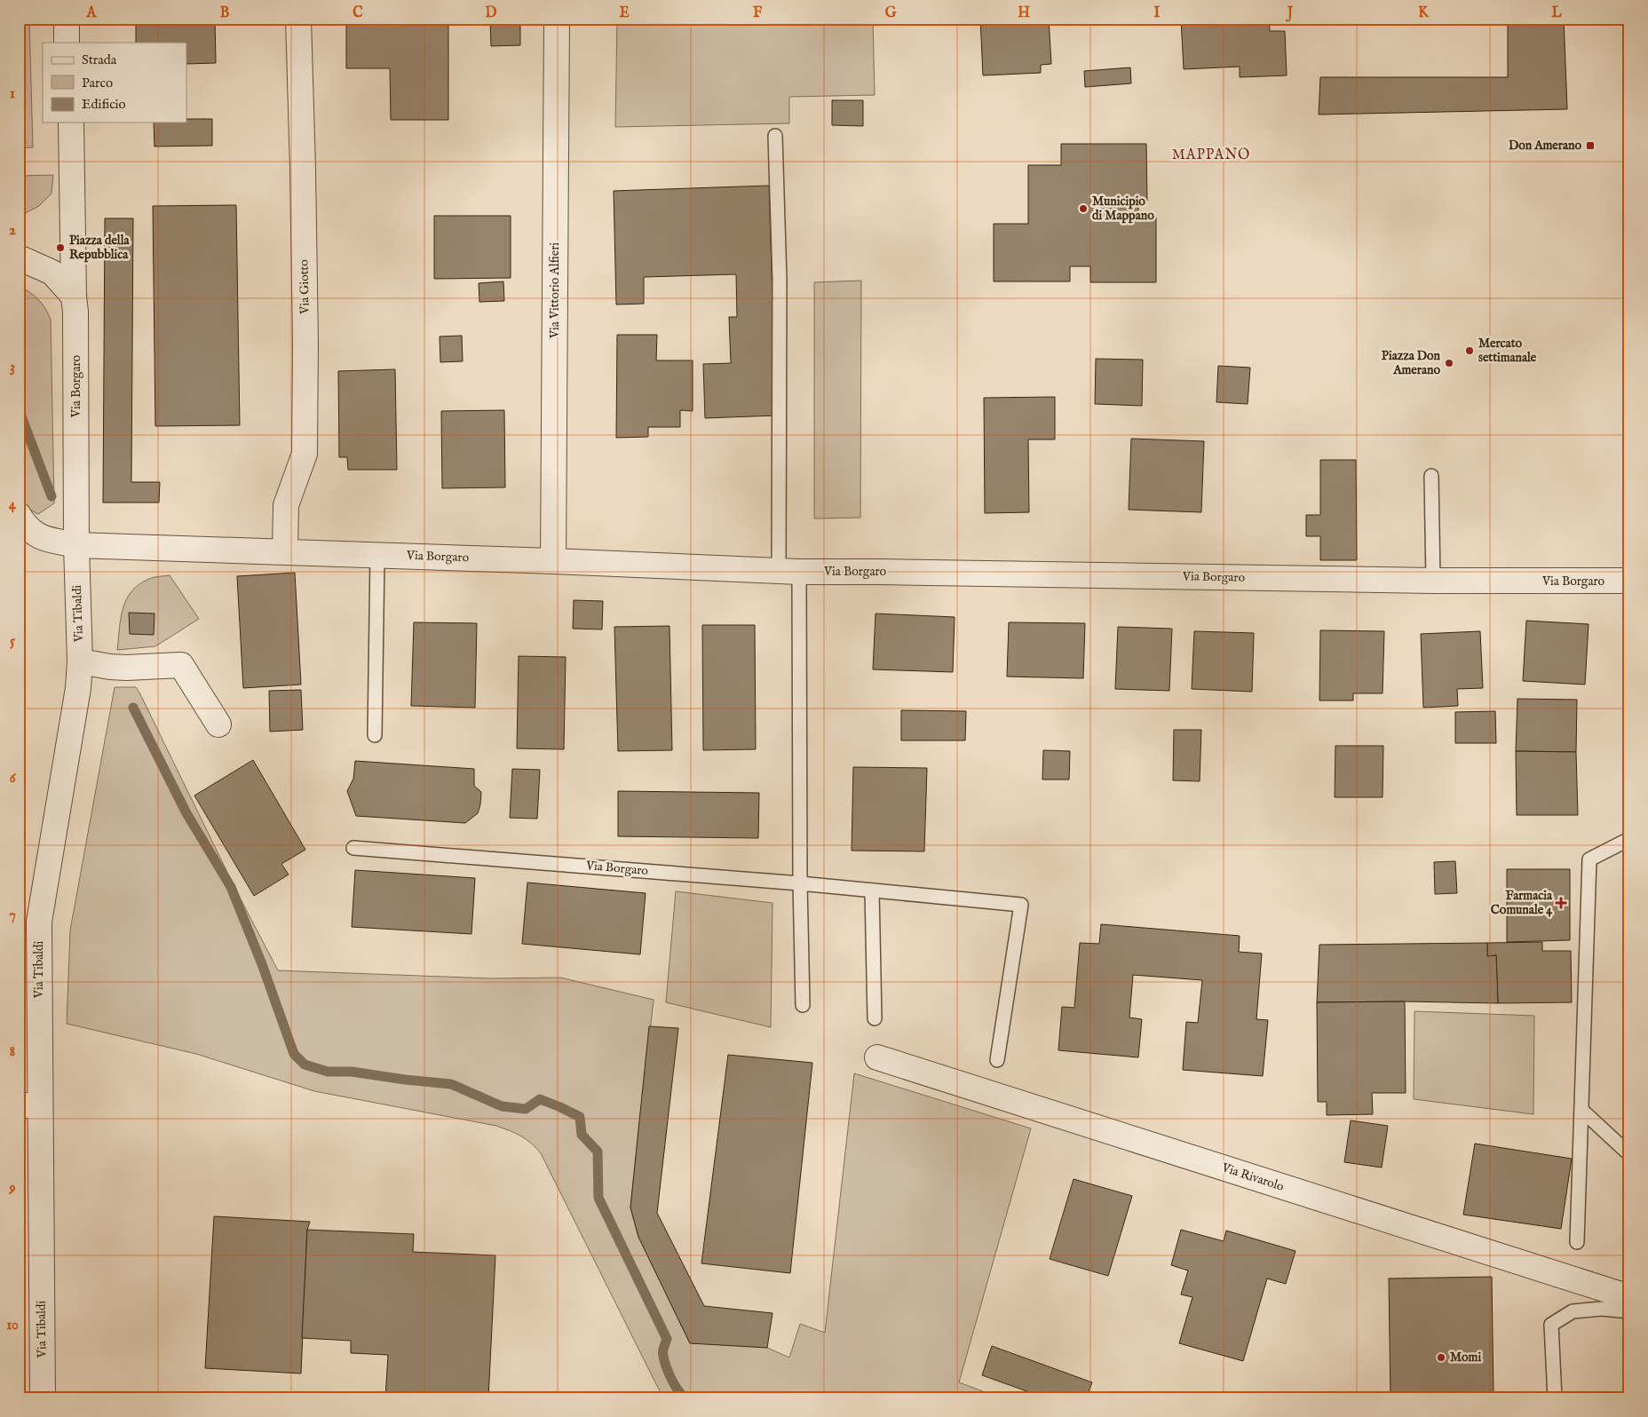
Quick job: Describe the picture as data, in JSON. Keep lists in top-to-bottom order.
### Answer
{
  "streets": {
    "street": [
      "Via Giotto",
      "Via Vittorio Alfieri",
      "Via Borgaro",
      "Via Tibaldi",
      "Via Rivarolo"
    ]
  },
  "crossings": [
    ["Via Giotto", "Via Borgaro"],
    ["Via Vittorio Alfieri", "Via Borgaro"],
    ["Via Borgaro", "Via Tibaldi"]
  ],
  "districts": ["MAPPANO"],
  "places": {
    "transit": ["Don Amerano"],
    "other": [
      "Municipio di Mappano",
      "Piazza della Repubblica",
      "Mercato settimanale",
      "Piazza Don Amerano",
      "Momi"
    ],
    "health": ["Farmacia Comunale 4"]
  },
  "legend": ["Strada", "Parco", "Edificio"],
  "grid": {
    "columns": [
      "A",
      "B",
      "C",
      "D",
      "E",
      "F",
      "G",
      "H",
      "I",
      "J",
      "K",
      "L"
    ],
    "rows": [
      "1",
      "2",
      "3",
      "4",
      "5",
      "6",
      "7",
      "8",
      "9",
      "10"
    ]
  }
}
